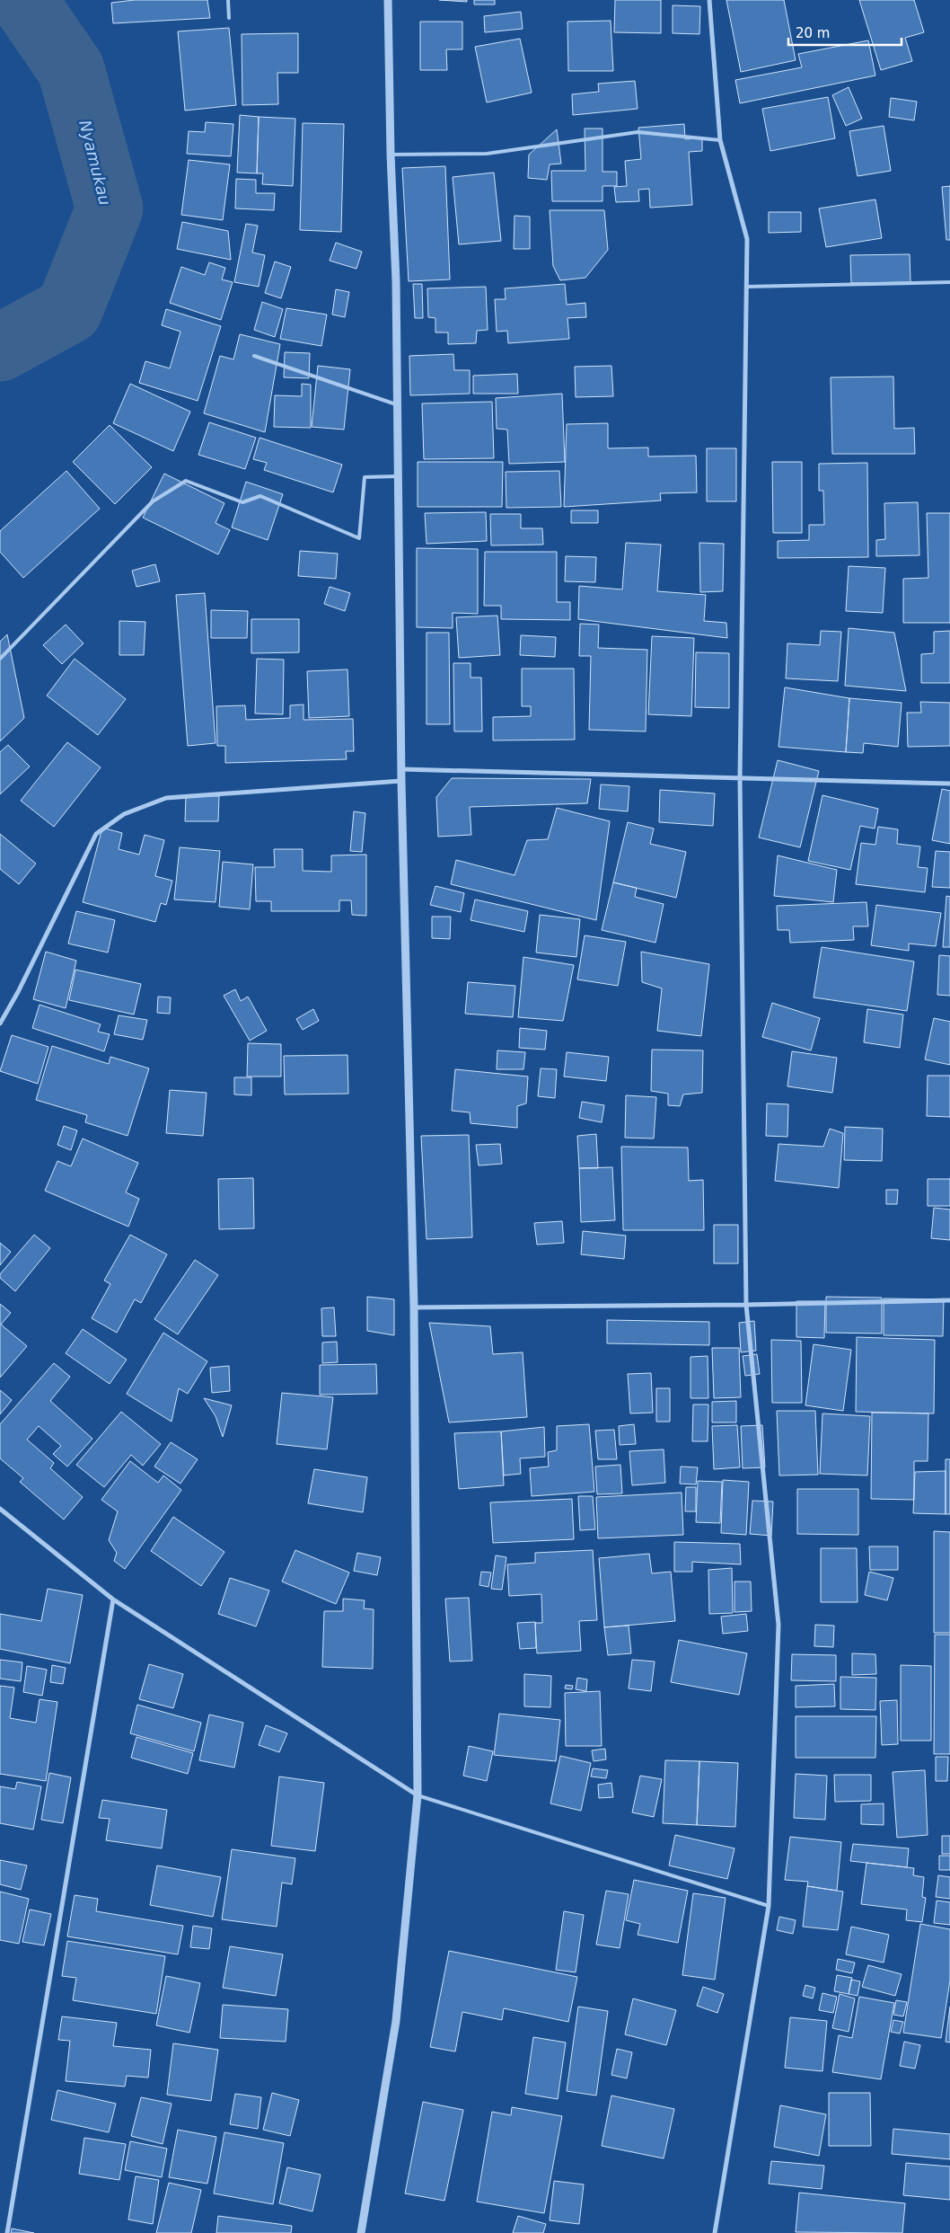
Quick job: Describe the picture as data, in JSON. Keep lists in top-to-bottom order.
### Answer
{
  "water": ["Nyamukau"],
  "scale_bar": "20 m"
}
